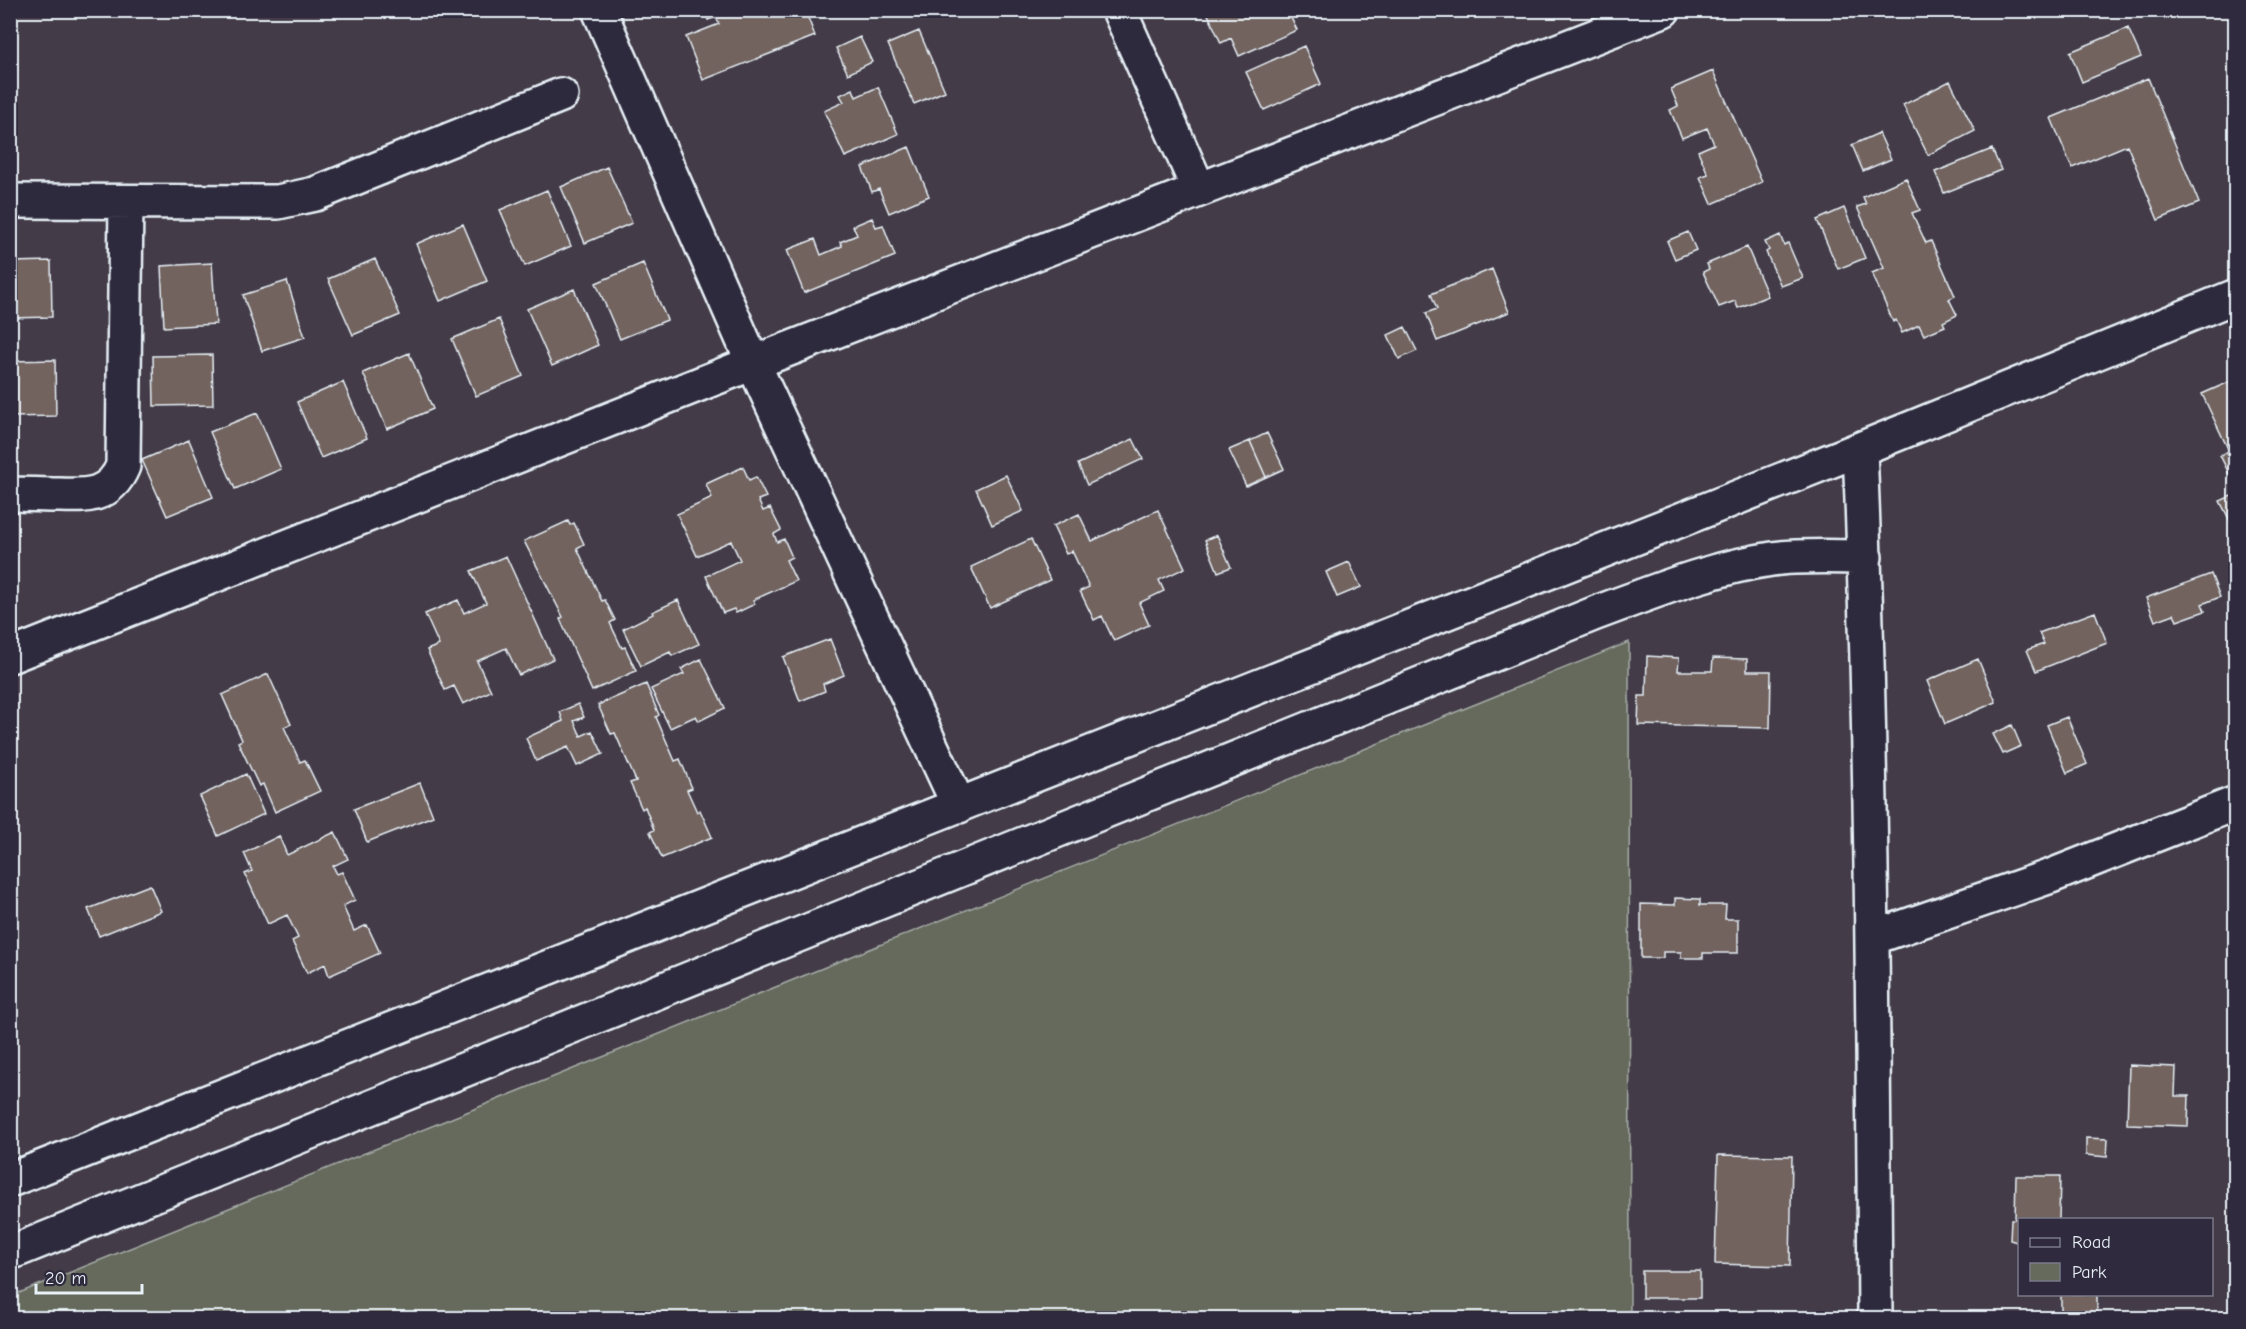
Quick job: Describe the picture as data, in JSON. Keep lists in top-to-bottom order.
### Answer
{
  "legend": ["Road", "Park"],
  "scale_bar": "20 m"
}
